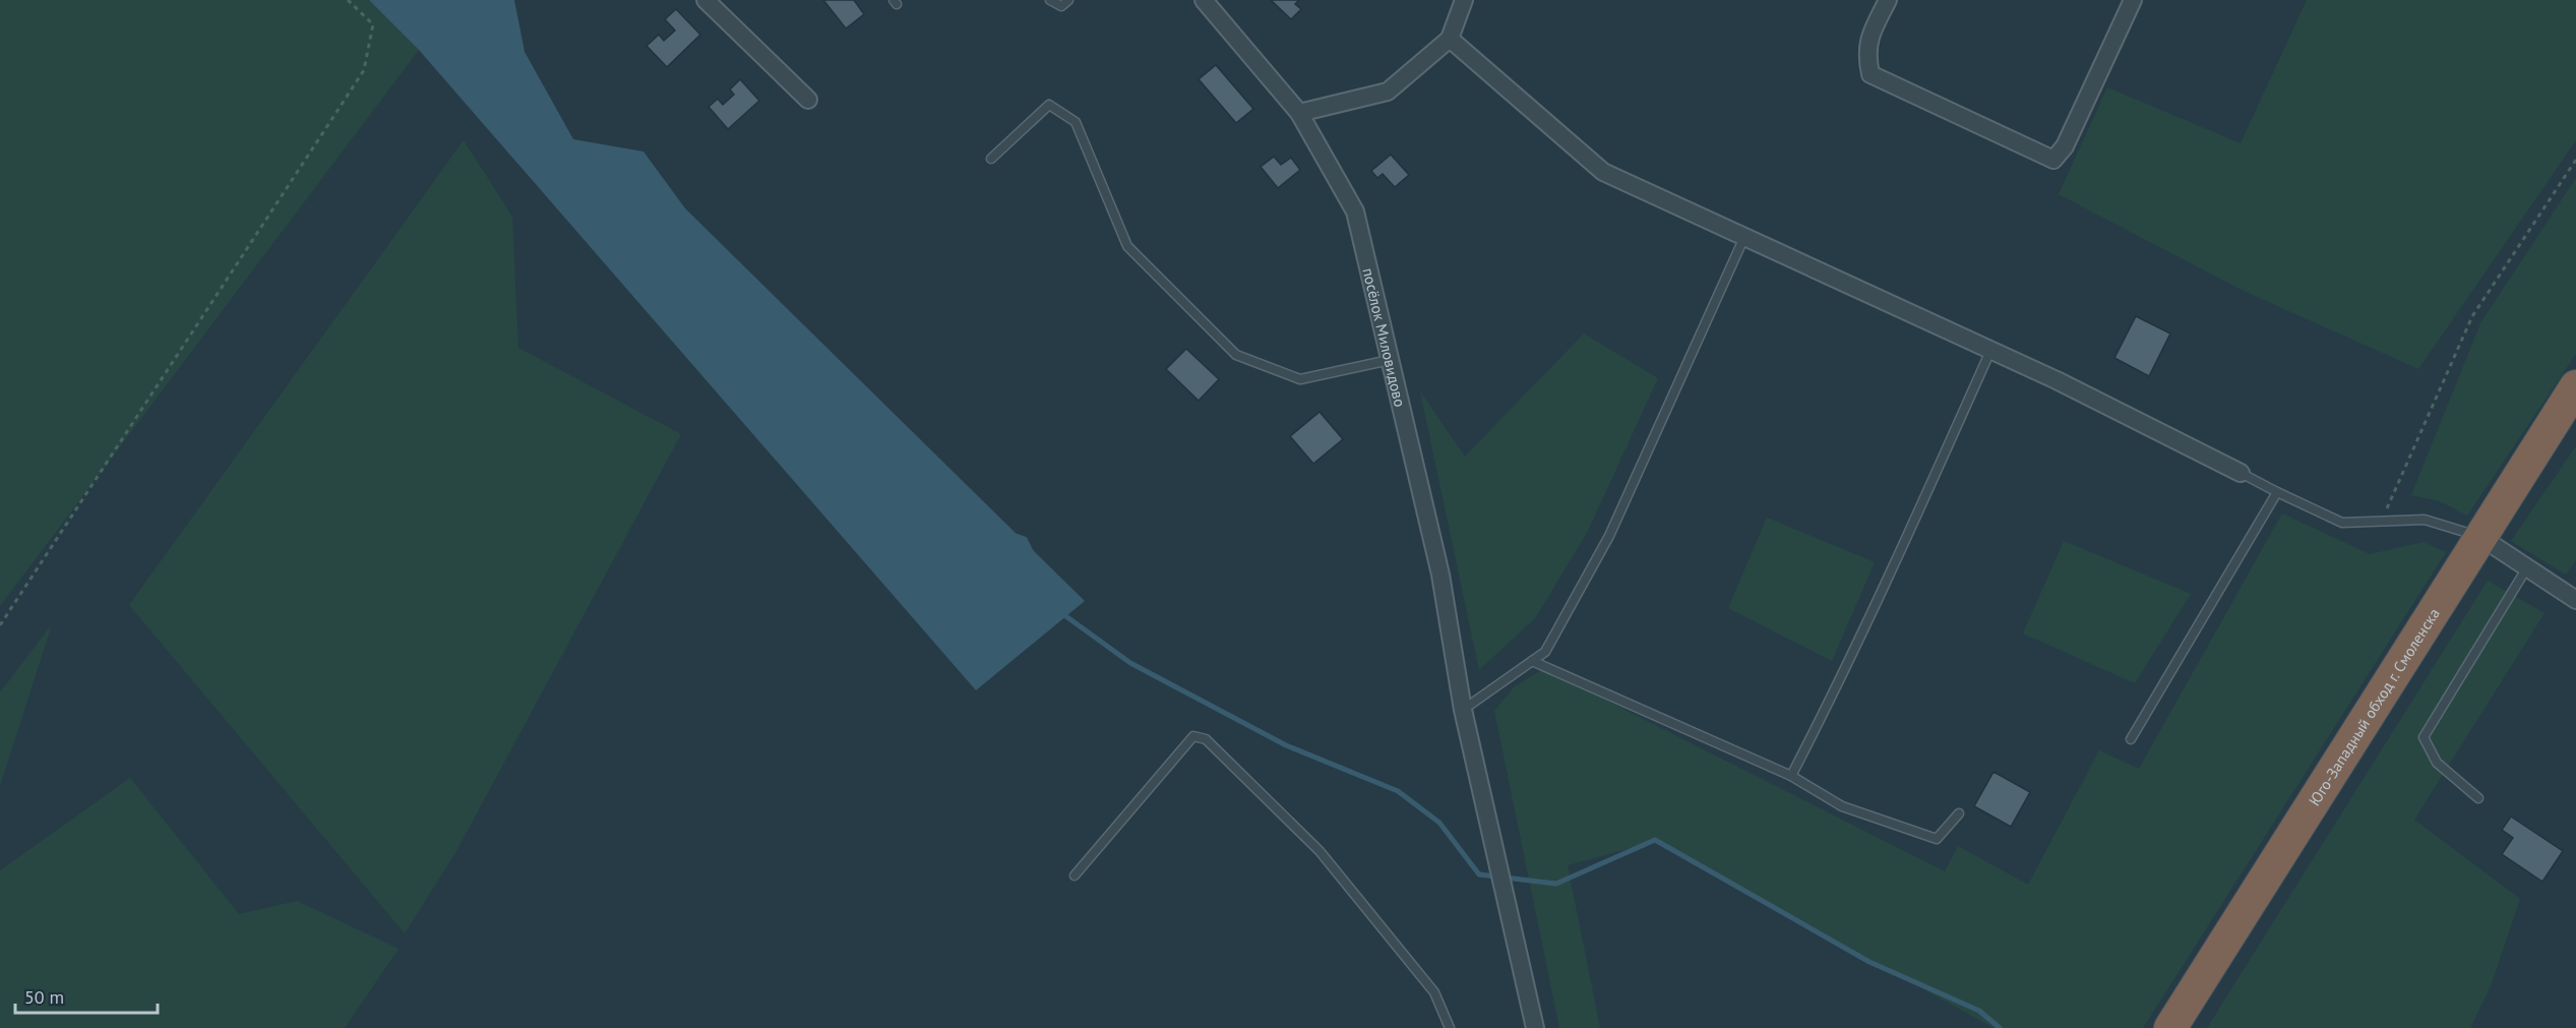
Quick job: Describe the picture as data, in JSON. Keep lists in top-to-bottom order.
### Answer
{
  "streets": {
    "highway": ["Юго-Западный обход г. Смоленска"],
    "street": ["посёлок Миловидово"]
  },
  "scale_bar": "50 m"
}
